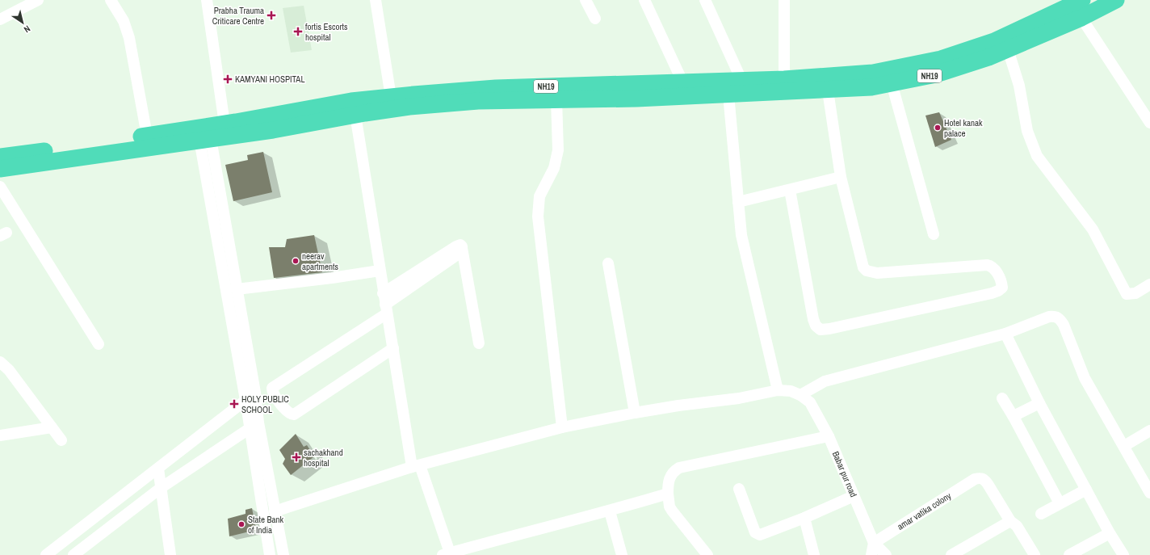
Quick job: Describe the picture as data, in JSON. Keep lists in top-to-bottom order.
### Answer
{
  "streets": {
    "highway": ["NH19"],
    "street": ["Babar pur road", "amar vatika colony"]
  },
  "crossings": [
    ["Babar pur road", "amar vatika colony"]
  ],
  "places": {
    "health": [
      "Prabha Trauma Criticare Centre",
      "fortis Escorts hospital",
      "KAMYANI HOSPITAL",
      "HOLY PUBLIC SCHOOL",
      "sachakhand hospital"
    ],
    "other": ["Hotel kanak palace", "neerav apartments", "State Bank of India"]
  },
  "north": "bottom right"
}
